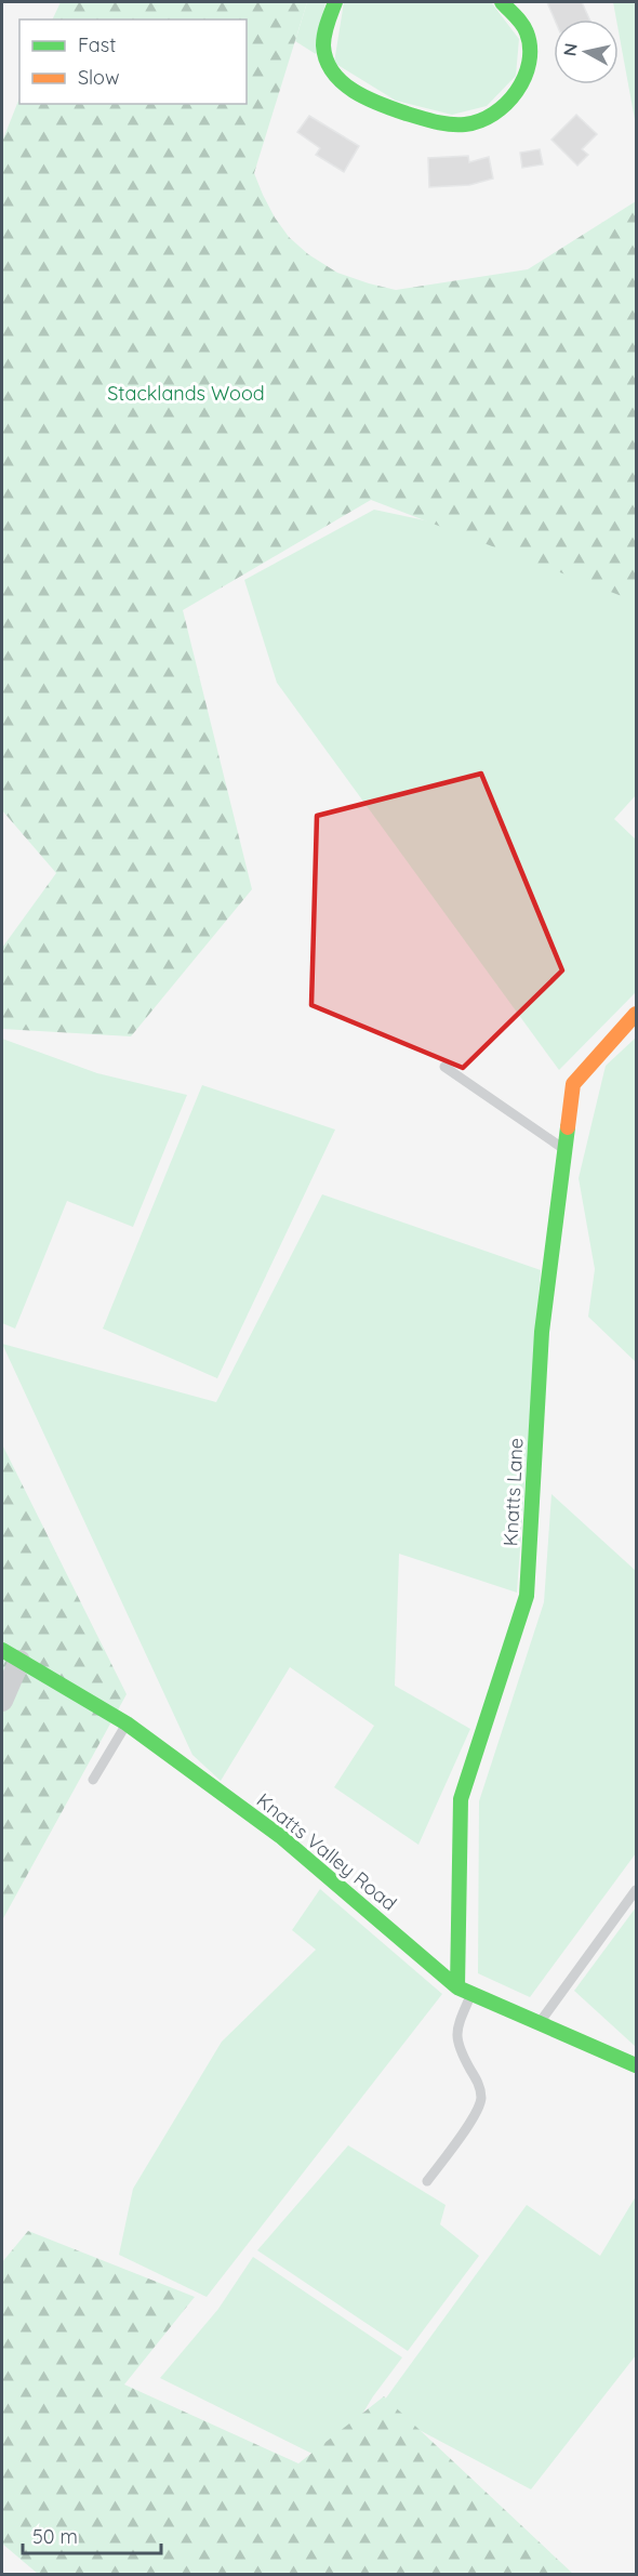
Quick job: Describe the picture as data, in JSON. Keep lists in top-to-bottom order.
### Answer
{
  "streets": {
    "street": ["Knatts Lane", "Knatts Valley Road"]
  },
  "crossings": [
    ["Knatts Lane", "Knatts Valley Road"]
  ],
  "parks": ["Stacklands Wood"],
  "legend": ["Fast", "Slow"],
  "scale_bar": "50 m",
  "north": "left"
}
